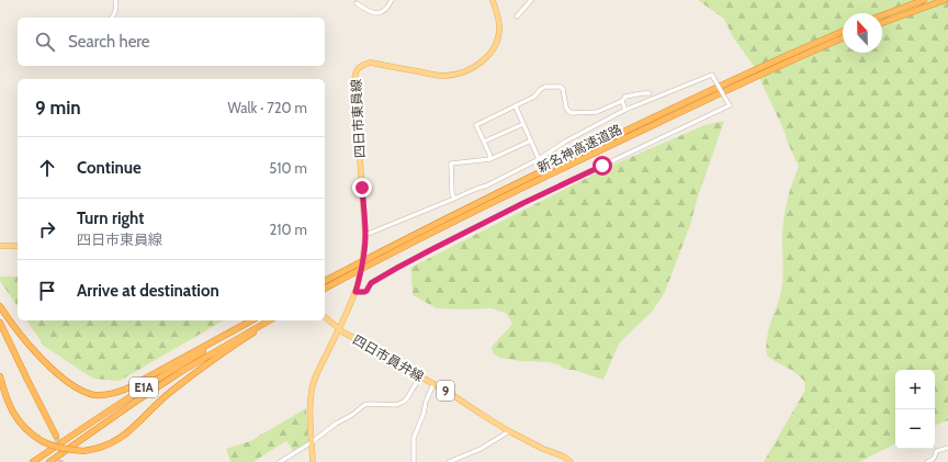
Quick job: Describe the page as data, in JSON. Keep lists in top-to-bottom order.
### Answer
{
  "streets": {
    "highway": ["新名神高速道路", "E1A"],
    "main road": ["四日市東員線", "四日市員弁線", "9"]
  },
  "crossings": [
    ["四日市東員線", "四日市員弁線"]
  ],
  "north": "top",
  "page": {
    "search": "Search here",
    "heading": ["9 min", "Walk · 720 m"],
    "list": [
      ["Continue", "510 m"],
      ["Turn right", "四日市東員線", "210 m"],
      "Arrive at destination"
    ],
    "map_buttons": ["+", "−"]
  }
}
